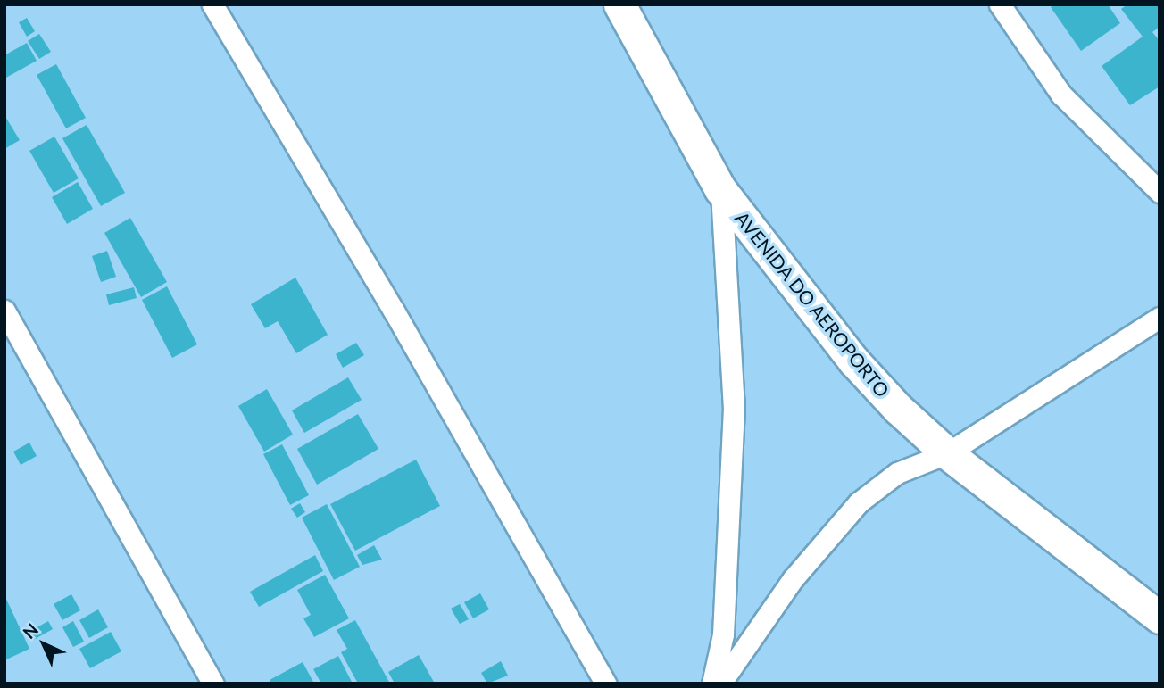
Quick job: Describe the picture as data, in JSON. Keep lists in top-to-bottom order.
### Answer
{
  "streets": {
    "main road": ["AVENIDA DO AEROPORTO"]
  },
  "north": "top left"
}
